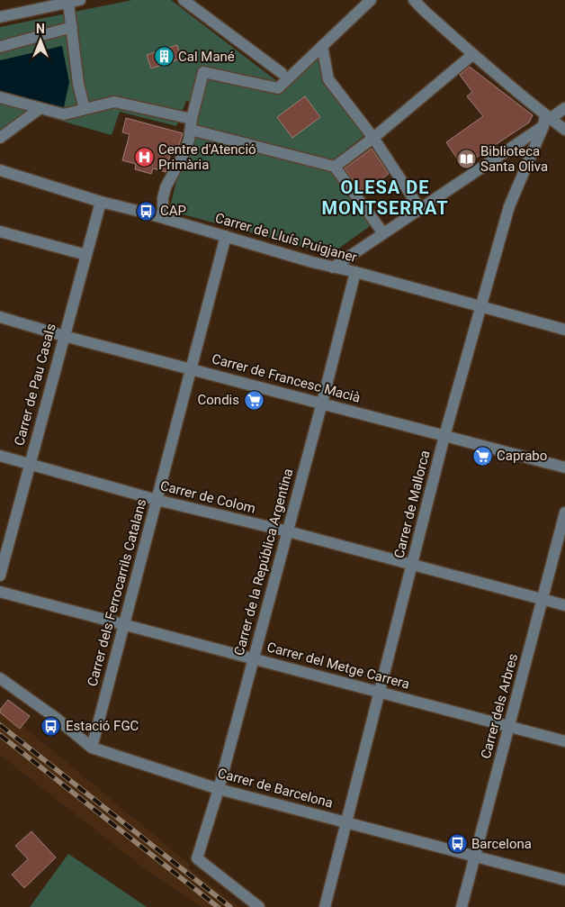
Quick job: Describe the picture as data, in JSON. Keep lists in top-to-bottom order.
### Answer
{
  "streets": {
    "street": [
      "Carrer de Lluís Puigjaner",
      "Carrer de Francesc Macià",
      "Carrer de Pau Casals",
      "Carrer de Colom",
      "Carrer de Mallorca",
      "Carrer de la República Argentina",
      "Carrer dels Ferrocarrils Catalans",
      "Carrer del Metge Carrera",
      "Carrer dels Arbres",
      "Carrer de Barcelona"
    ]
  },
  "crossings": [
    ["Carrer de Lluís Puigjaner", "Carrer de Pau Casals"],
    ["Carrer de Lluís Puigjaner", "Carrer de Mallorca"],
    ["Carrer de Lluís Puigjaner", "Carrer de la República Argentina"],
    ["Carrer de Lluís Puigjaner", "Carrer dels Ferrocarrils Catalans"],
    ["Carrer de Francesc Macià", "Carrer de Pau Casals"],
    ["Carrer de Francesc Macià", "Carrer de Mallorca"],
    ["Carrer de Francesc Macià", "Carrer de la República Argentina"],
    ["Carrer de Francesc Macià", "Carrer dels Ferrocarrils Catalans"],
    ["Carrer de Pau Casals", "Carrer de Colom"],
    ["Carrer de Colom", "Carrer de Mallorca"],
    ["Carrer de Colom", "Carrer de la República Argentina"],
    ["Carrer de Colom", "Carrer dels Ferrocarrils Catalans"],
    ["Carrer de Colom", "Carrer dels Arbres"],
    ["Carrer de Mallorca", "Carrer del Metge Carrera"],
    ["Carrer de Mallorca", "Carrer de Barcelona"],
    ["Carrer de la República Argentina", "Carrer del Metge Carrera"],
    ["Carrer de la República Argentina", "Carrer de Barcelona"],
    ["Carrer dels Ferrocarrils Catalans", "Carrer del Metge Carrera"],
    ["Carrer dels Ferrocarrils Catalans", "Carrer de Barcelona"],
    ["Carrer del Metge Carrera", "Carrer dels Arbres"],
    ["Carrer dels Arbres", "Carrer de Barcelona"]
  ],
  "districts": ["OLESA DE MONTSERRAT"],
  "places": {
    "building": ["Cal Mané"],
    "hospital": ["Centre d'Atenció Primària"],
    "library": ["Biblioteca Santa Oliva"],
    "bus stop": ["CAP", "Estació FGC", "Barcelona"],
    "supermarket": ["Condis", "Caprabo"]
  },
  "north": "top"
}
